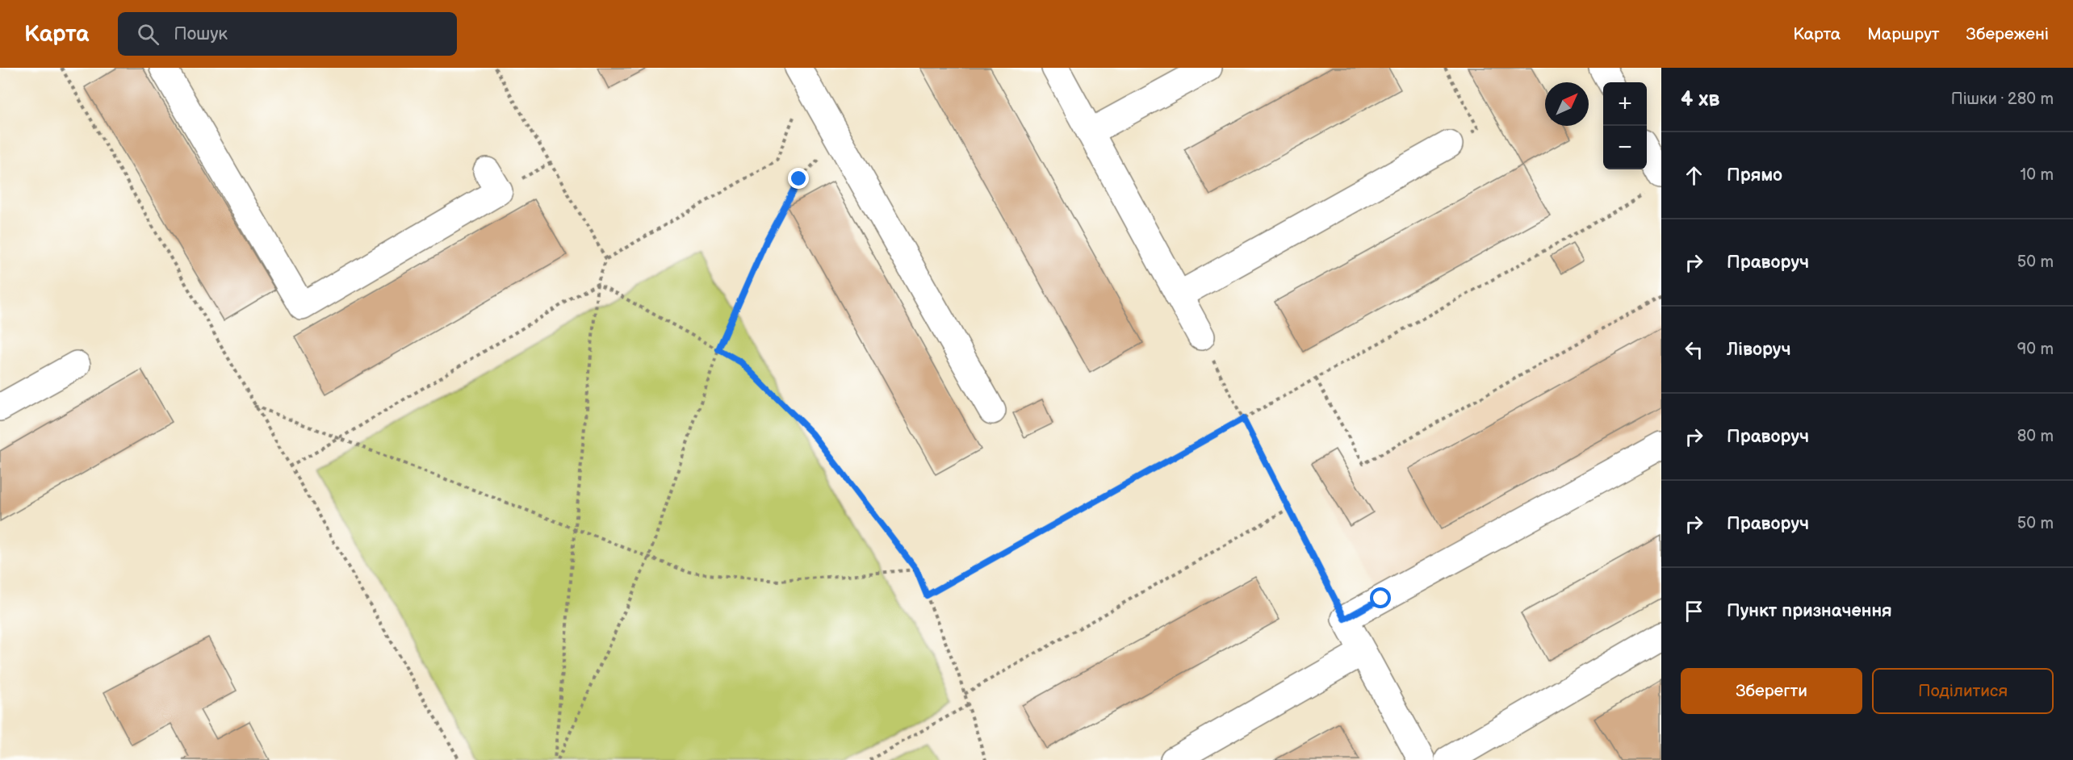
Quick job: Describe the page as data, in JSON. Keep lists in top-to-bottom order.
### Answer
{
  "north": "top right",
  "page": {
    "header": "Карта",
    "search": "Пошук",
    "nav": ["Карта", "Маршрут", "Збережені"],
    "heading": ["4 хв", "Пішки · 280 m"],
    "map_buttons": ["+", "−"],
    "list": [
      ["Прямо", "10 m"],
      ["Праворуч", "50 m"],
      ["Ліворуч", "90 m"],
      ["Праворуч", "80 m"],
      ["Праворуч", "50 m"],
      "Пункт призначення"
    ],
    "buttons": ["Зберегти", "Поділитися"]
  }
}
